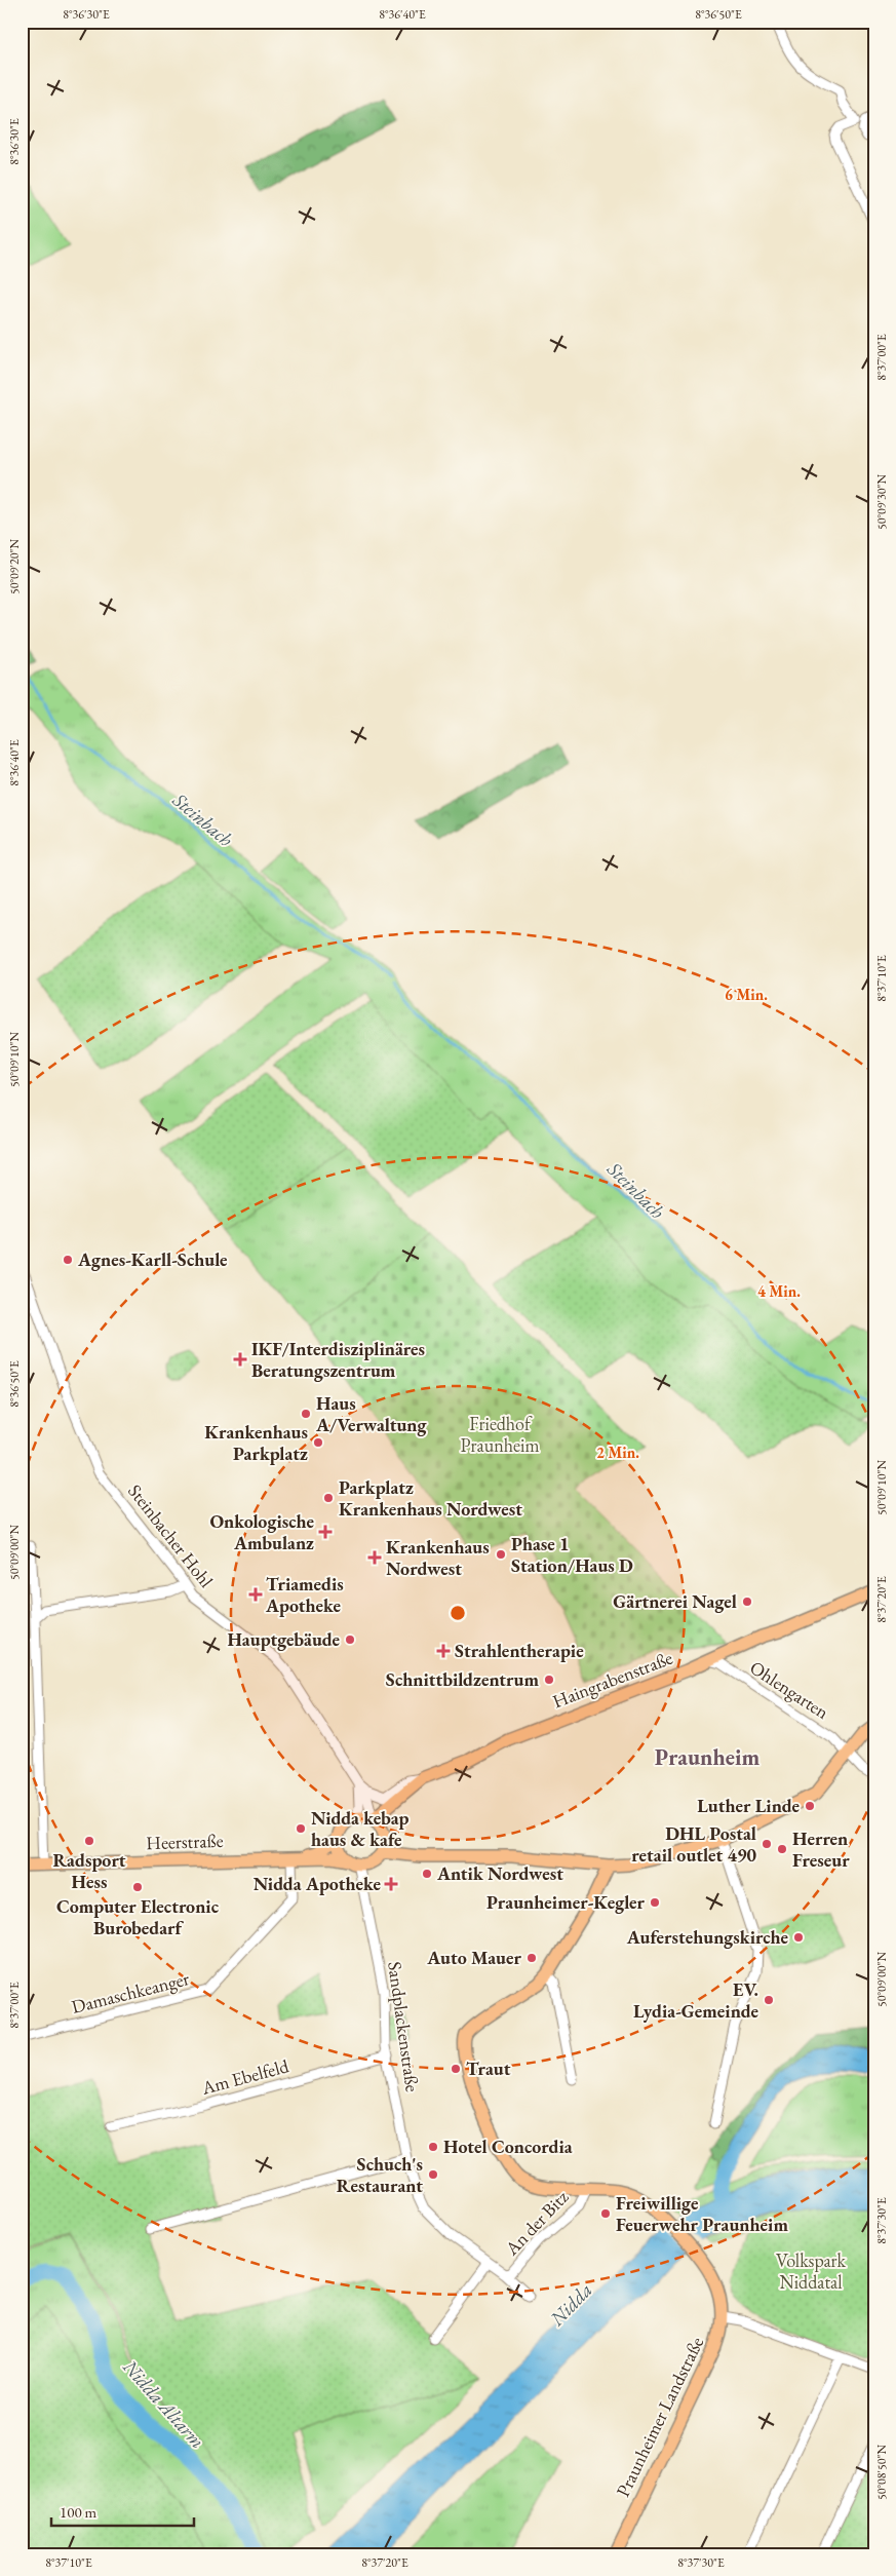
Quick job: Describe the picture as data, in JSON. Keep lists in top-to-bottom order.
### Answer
{
  "streets": {
    "main road": ["Haingrabenstraße", "Heerstraße", "Praunheimer Landstraße"],
    "street": [
      "Steinbacher Hohl",
      "Ohlengarten",
      "Damaschkeanger",
      "Sandplackenstraße",
      "Am Ebelfeld",
      "An der Bitz"
    ]
  },
  "crossings": [
    ["Steinbacher Hohl", "Haingrabenstraße"],
    ["Steinbacher Hohl", "Heerstraße"],
    ["Steinbacher Hohl", "Sandplackenstraße"],
    ["Haingrabenstraße", "Ohlengarten"],
    ["Haingrabenstraße", "Heerstraße"],
    ["Haingrabenstraße", "Sandplackenstraße"],
    ["Heerstraße", "Damaschkeanger"],
    ["Heerstraße", "Sandplackenstraße"],
    ["Sandplackenstraße", "Am Ebelfeld"],
    ["Sandplackenstraße", "An der Bitz"],
    ["An der Bitz", "Praunheimer Landstraße"]
  ],
  "districts": ["Praunheim"],
  "water": ["Steinbach", "Nidda", "Nidda Altarm"],
  "parks": ["Friedhof Praunheim", "Volkspark Niddatal"],
  "places": {
    "other": [
      "Agnes-Karll-Schule",
      "Haus A/Verwaltung",
      "Krankenhaus Parkplatz",
      "Parkplatz Krankenhaus Nordwest",
      "Phase 1 Station/Haus D",
      "Gärtnerei Nagel",
      "Hauptgebäude",
      "Schnittbildzentrum",
      "Luther Linde",
      "Nidda kebap haus & kafe",
      "Radsport Hess",
      "DHL Postal retail outlet 490",
      "Herren Freseur",
      "Antik Nordwest",
      "Computer Electronic Burobedarf",
      "Praunheimer-Kegler",
      "Auferstehungskirche",
      "Auto Mauer",
      "EV. Lydia-Gemeinde",
      "Traut",
      "Hotel Concordia",
      "Schuch's Restaurant",
      "Freiwillige Feuerwehr Praunheim"
    ],
    "health": [
      "IKF/Interdisziplinäres Beratungszentrum",
      "Onkologische Ambulanz",
      "Krankenhaus Nordwest",
      "Triamedis Apotheke",
      "Strahlentherapie",
      "Nidda Apotheke"
    ]
  },
  "scale_bar": "100 m",
  "coordinates": [
    "8°36'30\"E",
    "8°36'40\"E",
    "8°36'50\"E",
    "8°37'00\"E",
    "50°09'30\"N",
    "50°09'20\"N",
    "8°37'10\"E",
    "50°09'10\"N",
    "50°09'00\"N",
    "8°37'20\"E",
    "8°37'30\"E",
    "50°08'50\"N"
  ],
  "rings": ["6 Min.", "4 Min.", "2 Min."]
}
